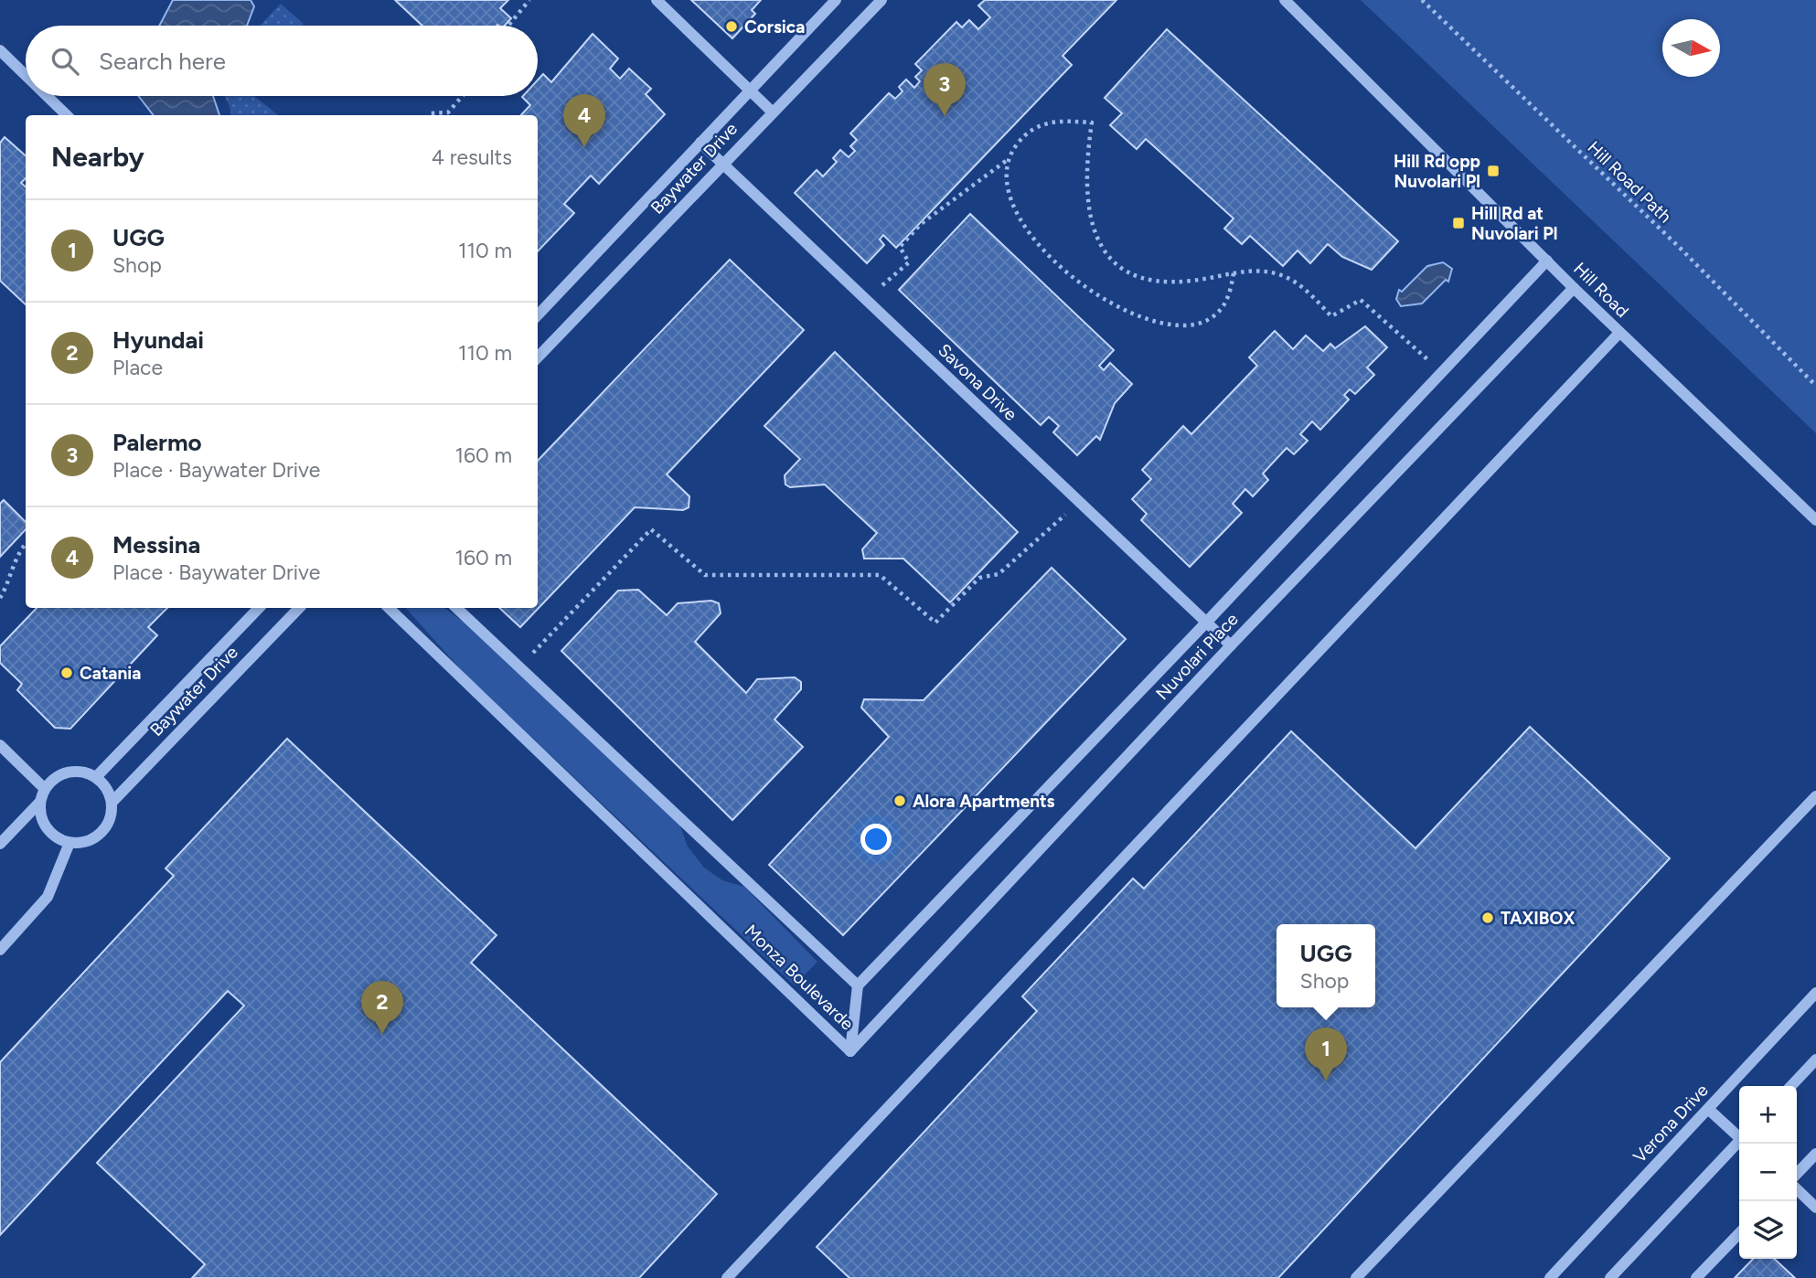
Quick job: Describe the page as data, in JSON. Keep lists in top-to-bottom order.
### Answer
{
  "streets": {
    "street": [
      "Baywater Drive",
      "Hill Road",
      "Savona Drive",
      "Nuvolari Place",
      "Monza Boulevarde",
      "Verona Drive"
    ],
    "path": ["Hill Road Path"]
  },
  "crossings": [
    ["Baywater Drive", "Savona Drive"],
    ["Hill Road", "Nuvolari Place"],
    ["Savona Drive", "Nuvolari Place"],
    ["Nuvolari Place", "Monza Boulevarde"]
  ],
  "places": {
    "other": [
      "Corsica",
      "Catania",
      "Alora Apartments",
      "TAXIBOX"
    ],
    "transit": ["Hill Rd opp Nuvolari Pl", "Hill Rd at Nuvolari Pl"]
  },
  "north": "right",
  "page": {
    "search": "Search here",
    "pins": [
      "3",
      "4",
      "2",
      "1"
    ],
    "heading": ["Nearby", "4 results"],
    "list": [
      {
        "mark": "1",
        "name": "UGG",
        "note": "Shop",
        "value": "110 m"
      },
      {
        "mark": "2",
        "name": "Hyundai",
        "note": "Place",
        "value": "110 m"
      },
      {
        "mark": "3",
        "name": "Palermo",
        "note": "Place · Baywater Drive",
        "value": "160 m"
      },
      {
        "mark": "4",
        "name": "Messina",
        "note": "Place · Baywater Drive",
        "value": "160 m"
      }
    ],
    "popup": ["UGG", "Shop"],
    "map_buttons": ["+", "−"]
  }
}
